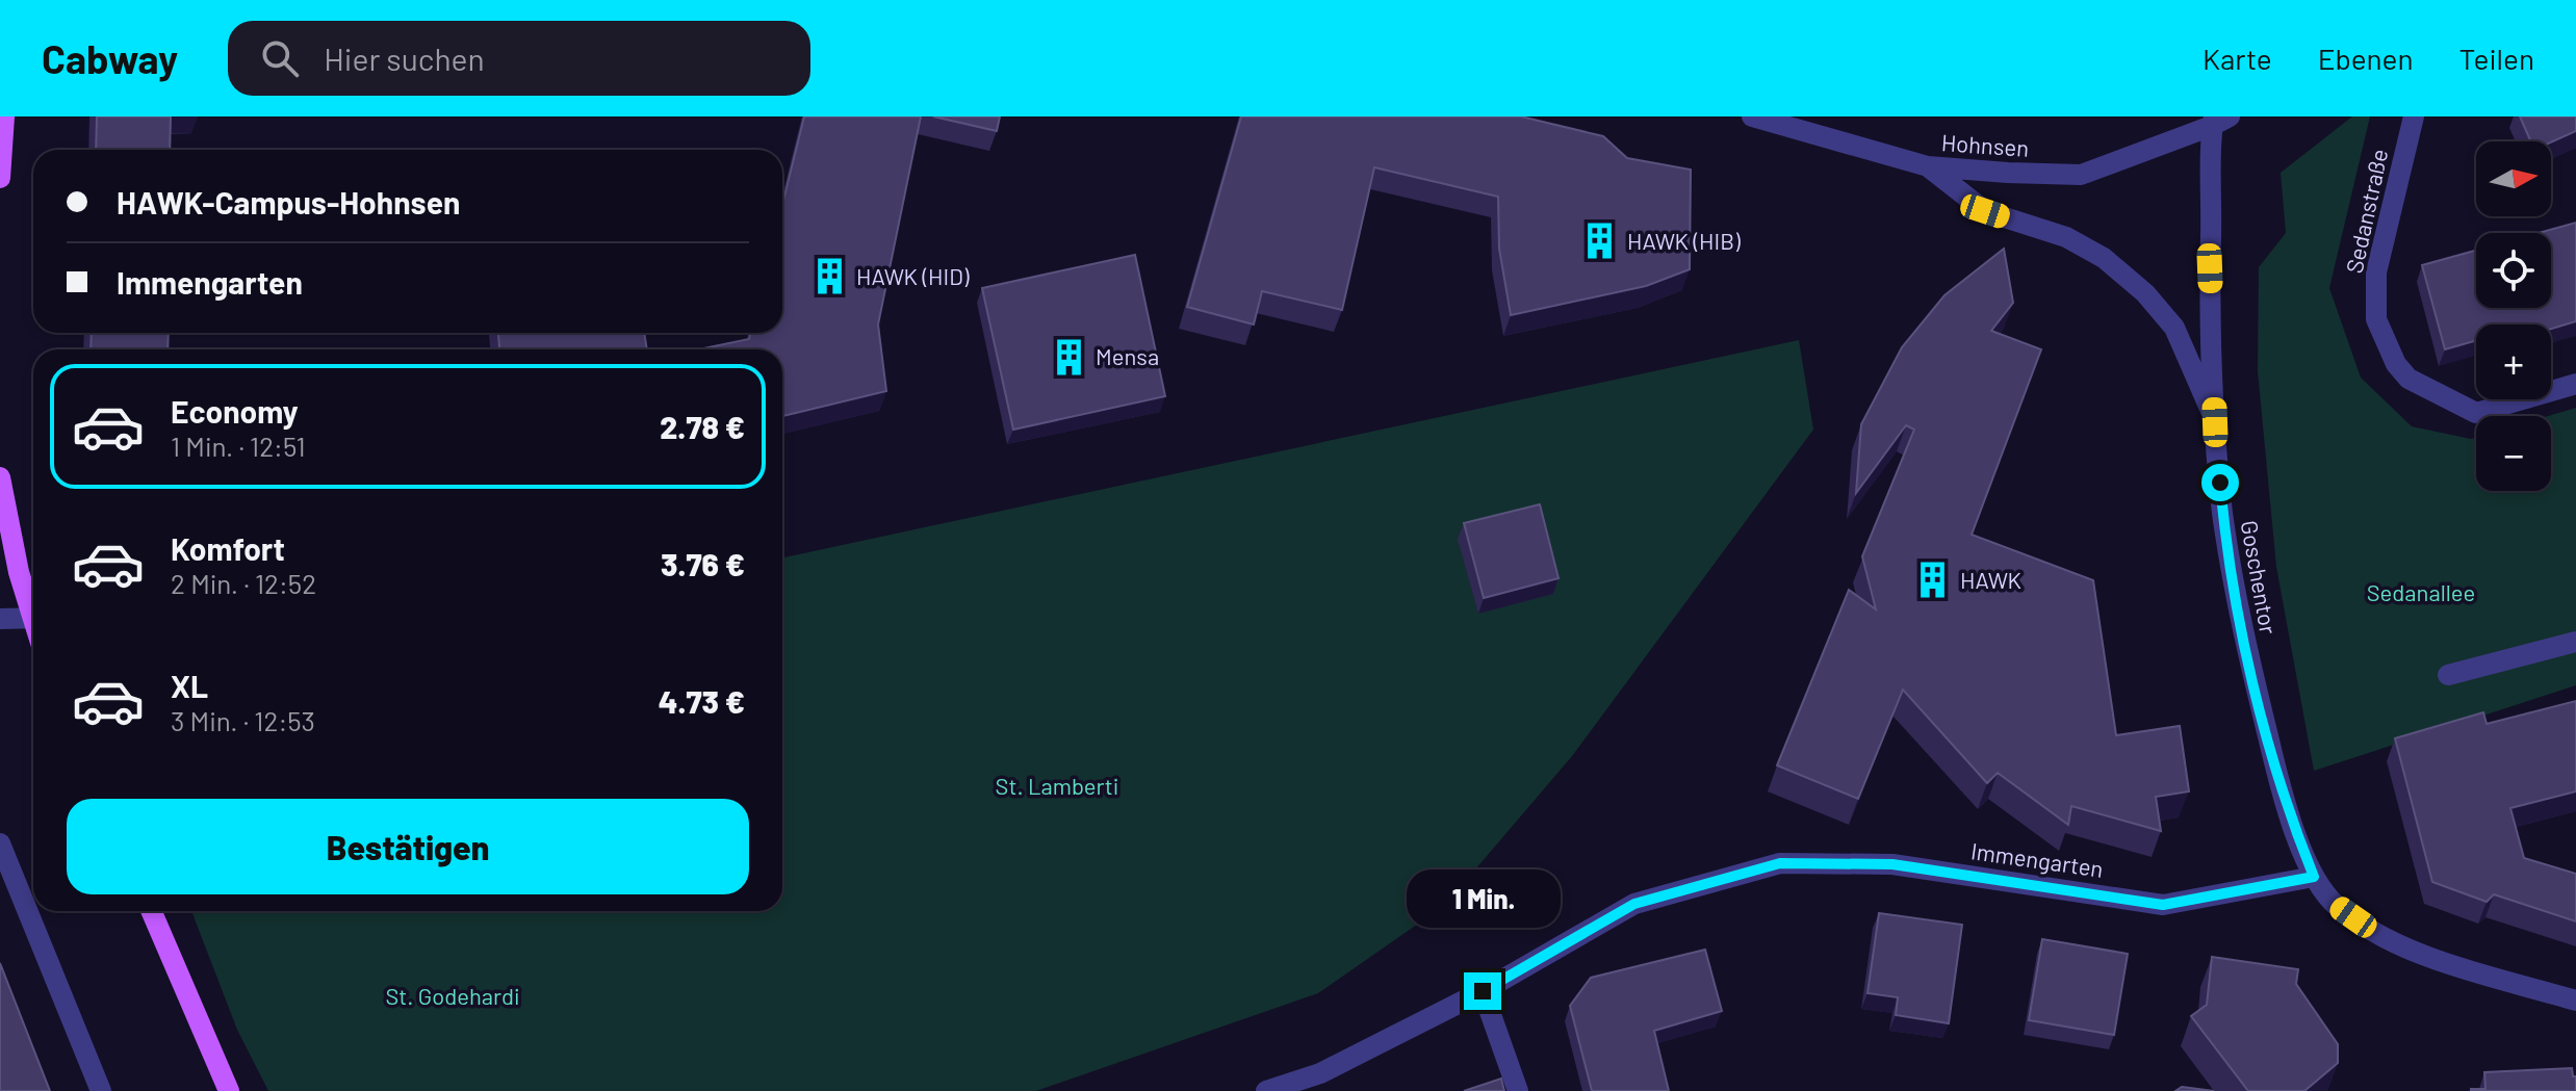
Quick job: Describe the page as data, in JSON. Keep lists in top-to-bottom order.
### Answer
{
  "streets": {
    "street": [
      "Hohnsen",
      "Sedanstraße",
      "Goschentor",
      "Immengarten"
    ]
  },
  "crossings": [
    ["Hohnsen", "Goschentor"],
    ["Goschentor", "Immengarten"]
  ],
  "parks": ["Sedanallee", "St. Lamberti", "St. Godehardi"],
  "places": {
    "building": [
      "HAWK (HIB)",
      "HAWK (HID)",
      "Mensa",
      "HAWK"
    ]
  },
  "north": "right",
  "page": {
    "header": "Cabway",
    "search": "Hier suchen",
    "nav": ["Karte", "Ebenen", "Teilen"],
    "map_buttons": ["+", "−"],
    "banner": ["HAWK-Campus-Hohnsen", "Immengarten"],
    "list": [
      {
        "name": "Economy",
        "note": "1 Min. · 12:51",
        "value": "2.78 €"
      },
      {
        "name": "Komfort",
        "note": "2 Min. · 12:52",
        "value": "3.76 €"
      },
      {
        "name": "XL",
        "note": "3 Min. · 12:53",
        "value": "4.73 €"
      }
    ],
    "buttons": "Bestätigen",
    "bubble": "1 Min."
  }
}
